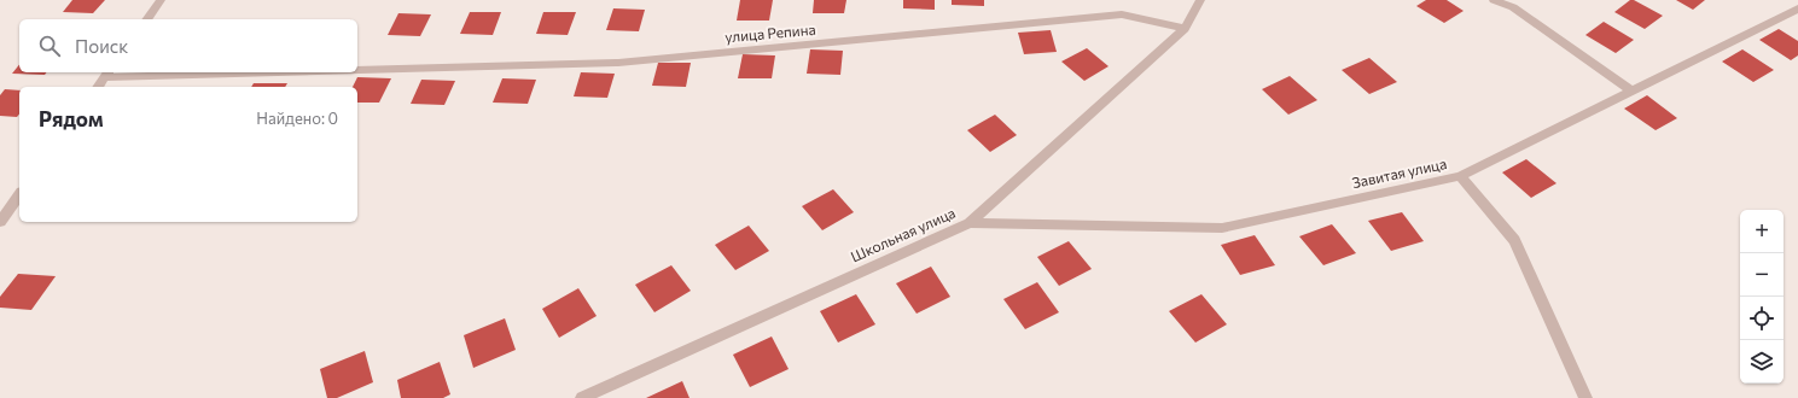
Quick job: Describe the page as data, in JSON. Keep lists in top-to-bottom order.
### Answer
{
  "streets": {
    "street": ["улица Репина", "Завитая улица", "Школьная улица"]
  },
  "crossings": [
    ["улица Репина", "Школьная улица"],
    ["Завитая улица", "Школьная улица"]
  ],
  "page": {
    "search": "Поиск",
    "heading": ["Рядом", "Найдено: 0"],
    "map_buttons": ["+", "−"]
  }
}
